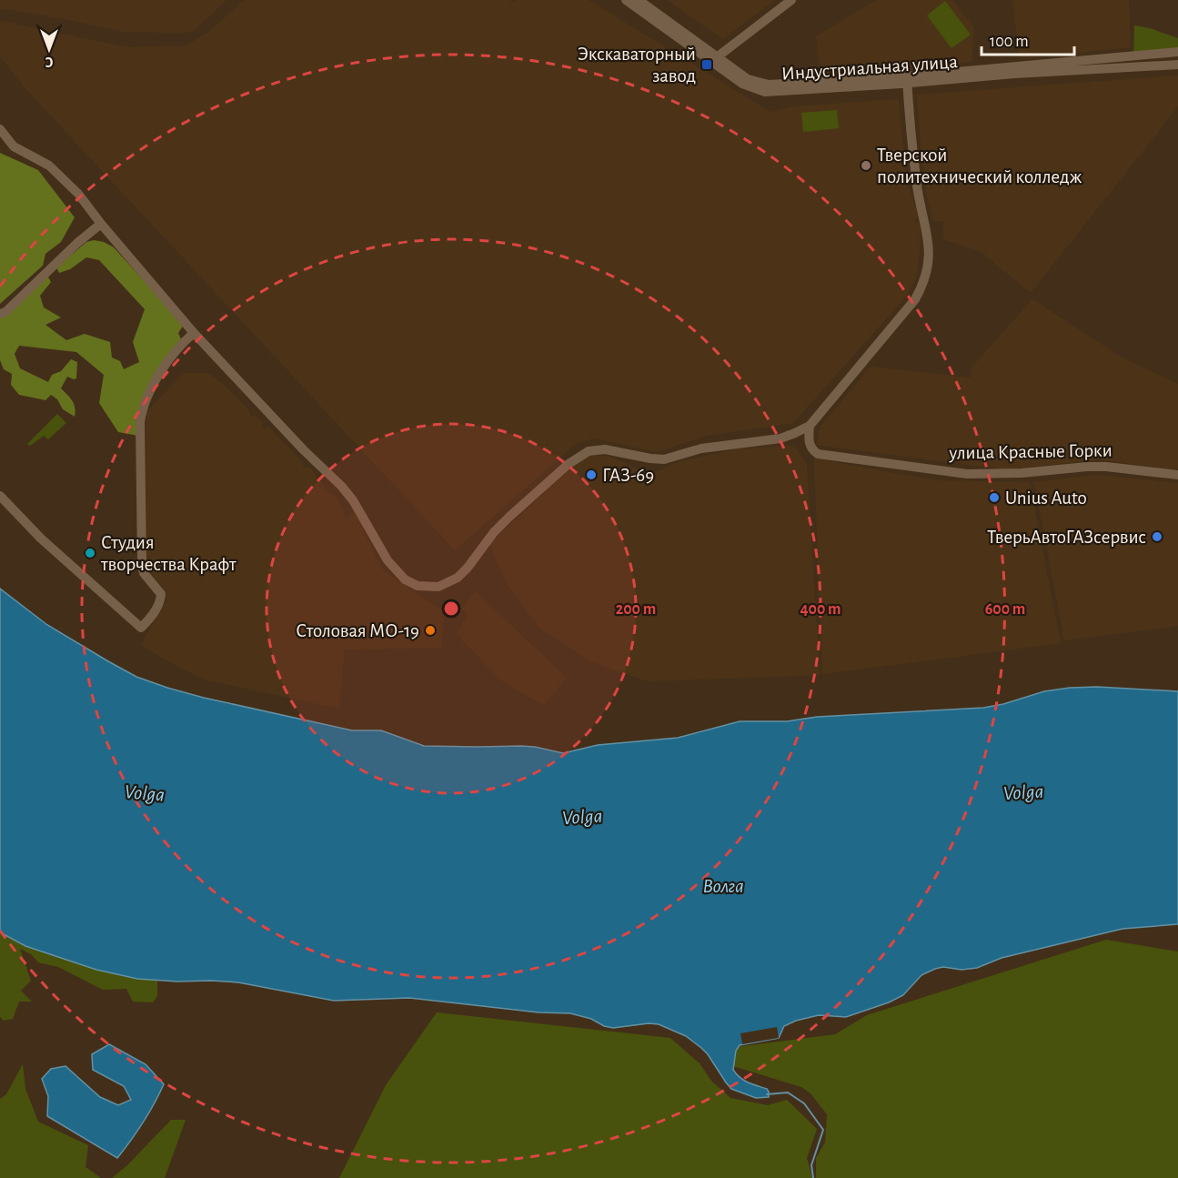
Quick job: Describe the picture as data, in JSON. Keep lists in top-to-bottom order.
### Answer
{
  "streets": {
    "street": ["Индустриальная улица", "улица Красные Горки"]
  },
  "water": ["Volga", "Волга"],
  "places": {
    "transit": ["Экскаваторный завод"],
    "other": [
      "Тверской политехнический колледж",
      "ГАЗ-69",
      "Unius Auto",
      "ТверьАвтоГАЗсервис",
      "Студия творчества Крафт",
      "Столовая МО-19"
    ]
  },
  "scale_bar": "100 m",
  "north": "bottom",
  "rings": ["200 m", "400 m", "600 m"]
}
